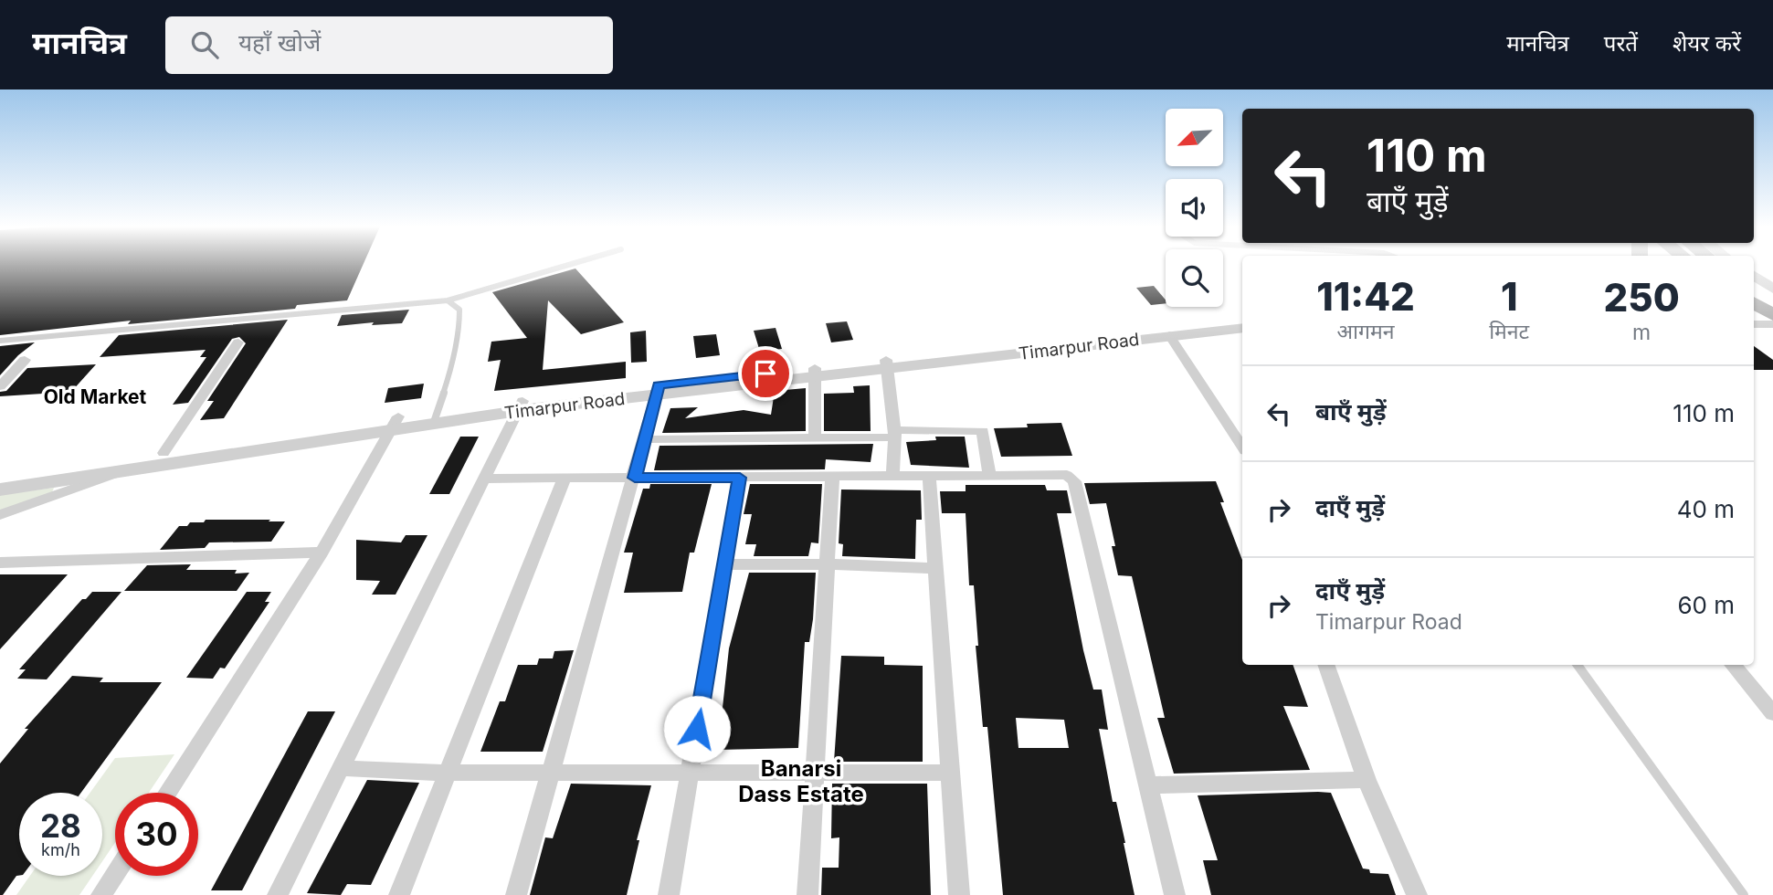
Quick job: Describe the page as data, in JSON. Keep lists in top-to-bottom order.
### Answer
{
  "streets": {
    "street": ["Timarpur Road"]
  },
  "districts": ["Old Market", "Banarsi Dass Estate"],
  "north": "bottom left",
  "page": {
    "header": "मानचित्र",
    "search": "यहाँ खोजें",
    "nav": ["मानचित्र", "परतें", "शेयर करें"],
    "turn": ["110 m", "बाएँ मुड़ें"],
    "eta": [
      "11:42",
      "आगमन",
      "1",
      "मिनट",
      "250",
      "m"
    ],
    "list": [
      {
        "name": "बाएँ मुड़ें",
        "value": "110 m"
      },
      {
        "name": "दाएँ मुड़ें",
        "value": "40 m"
      },
      {
        "name": "दाएँ मुड़ें",
        "note": "Timarpur Road",
        "value": "60 m"
      }
    ],
    "speed": "28 km/h",
    "limit": "30"
  }
}
